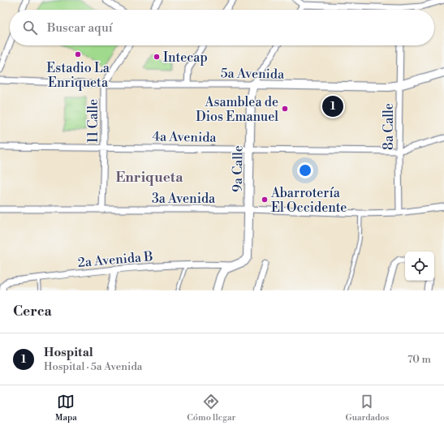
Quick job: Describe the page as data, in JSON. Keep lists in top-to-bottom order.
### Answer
{
  "streets": {
    "main road": ["5a Avenida", "9a Calle"],
    "street": [
      "11 Calle",
      "8a Calle",
      "4a Avenida",
      "3a Avenida",
      "2a Avenida B"
    ]
  },
  "crossings": [
    ["5a Avenida", "11 Calle"],
    ["5a Avenida", "8a Calle"],
    ["5a Avenida", "9a Calle"],
    ["11 Calle", "4a Avenida"],
    ["11 Calle", "3a Avenida"],
    ["8a Calle", "4a Avenida"],
    ["8a Calle", "3a Avenida"],
    ["4a Avenida", "9a Calle"],
    ["9a Calle", "3a Avenida"],
    ["9a Calle", "2a Avenida B"]
  ],
  "districts": ["Enriqueta"],
  "places": [
    "Estadio La Enriqueta",
    "Intecap",
    "Asamblea de Dios Emanuel",
    "Abarrotería El Occidente"
  ],
  "page": {
    "search": "Buscar aquí",
    "pins": "1",
    "heading": "Cerca",
    "list": [
      {
        "mark": "1",
        "name": "Hospital",
        "note": "Hospital · 5a Avenida",
        "value": "70 m"
      }
    ],
    "nav": ["Mapa", "Cómo llegar", "Guardados"]
  }
}
